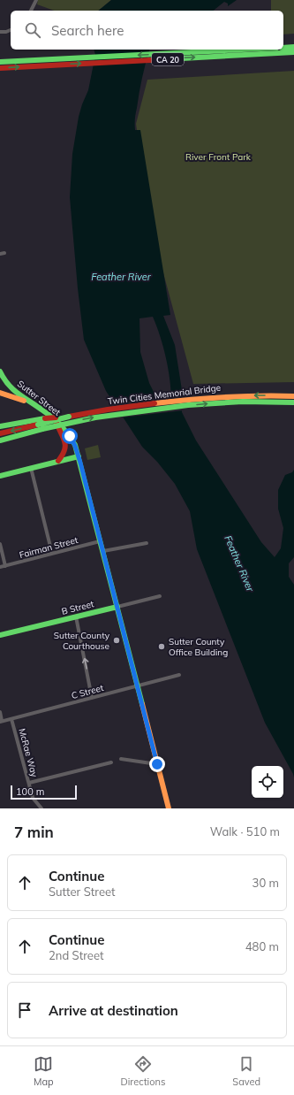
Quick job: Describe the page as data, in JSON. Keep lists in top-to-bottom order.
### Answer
{
  "streets": {
    "main road": [
      "CA 20",
      "Twin Cities Memorial Bridge",
      "Sutter Street",
      "B Street"
    ],
    "street": ["Fairman Street", "C Street", "McRae Way"]
  },
  "crossings": [
    ["Sutter Street", "Fairman Street"],
    ["Sutter Street", "B Street"],
    ["Sutter Street", "C Street"],
    ["C Street", "McRae Way"]
  ],
  "water": ["Feather River"],
  "parks": ["River Front Park"],
  "places": ["Sutter County Courthouse", "Sutter County Office Building"],
  "scale_bar": "100 m",
  "page": {
    "search": "Search here",
    "scale": "100 m",
    "heading": ["7 min", "Walk · 510 m"],
    "list": [
      ["Continue", "Sutter Street", "30 m"],
      ["Continue", "2nd Street", "480 m"],
      "Arrive at destination"
    ],
    "nav": ["Map", "Directions", "Saved"]
  }
}
